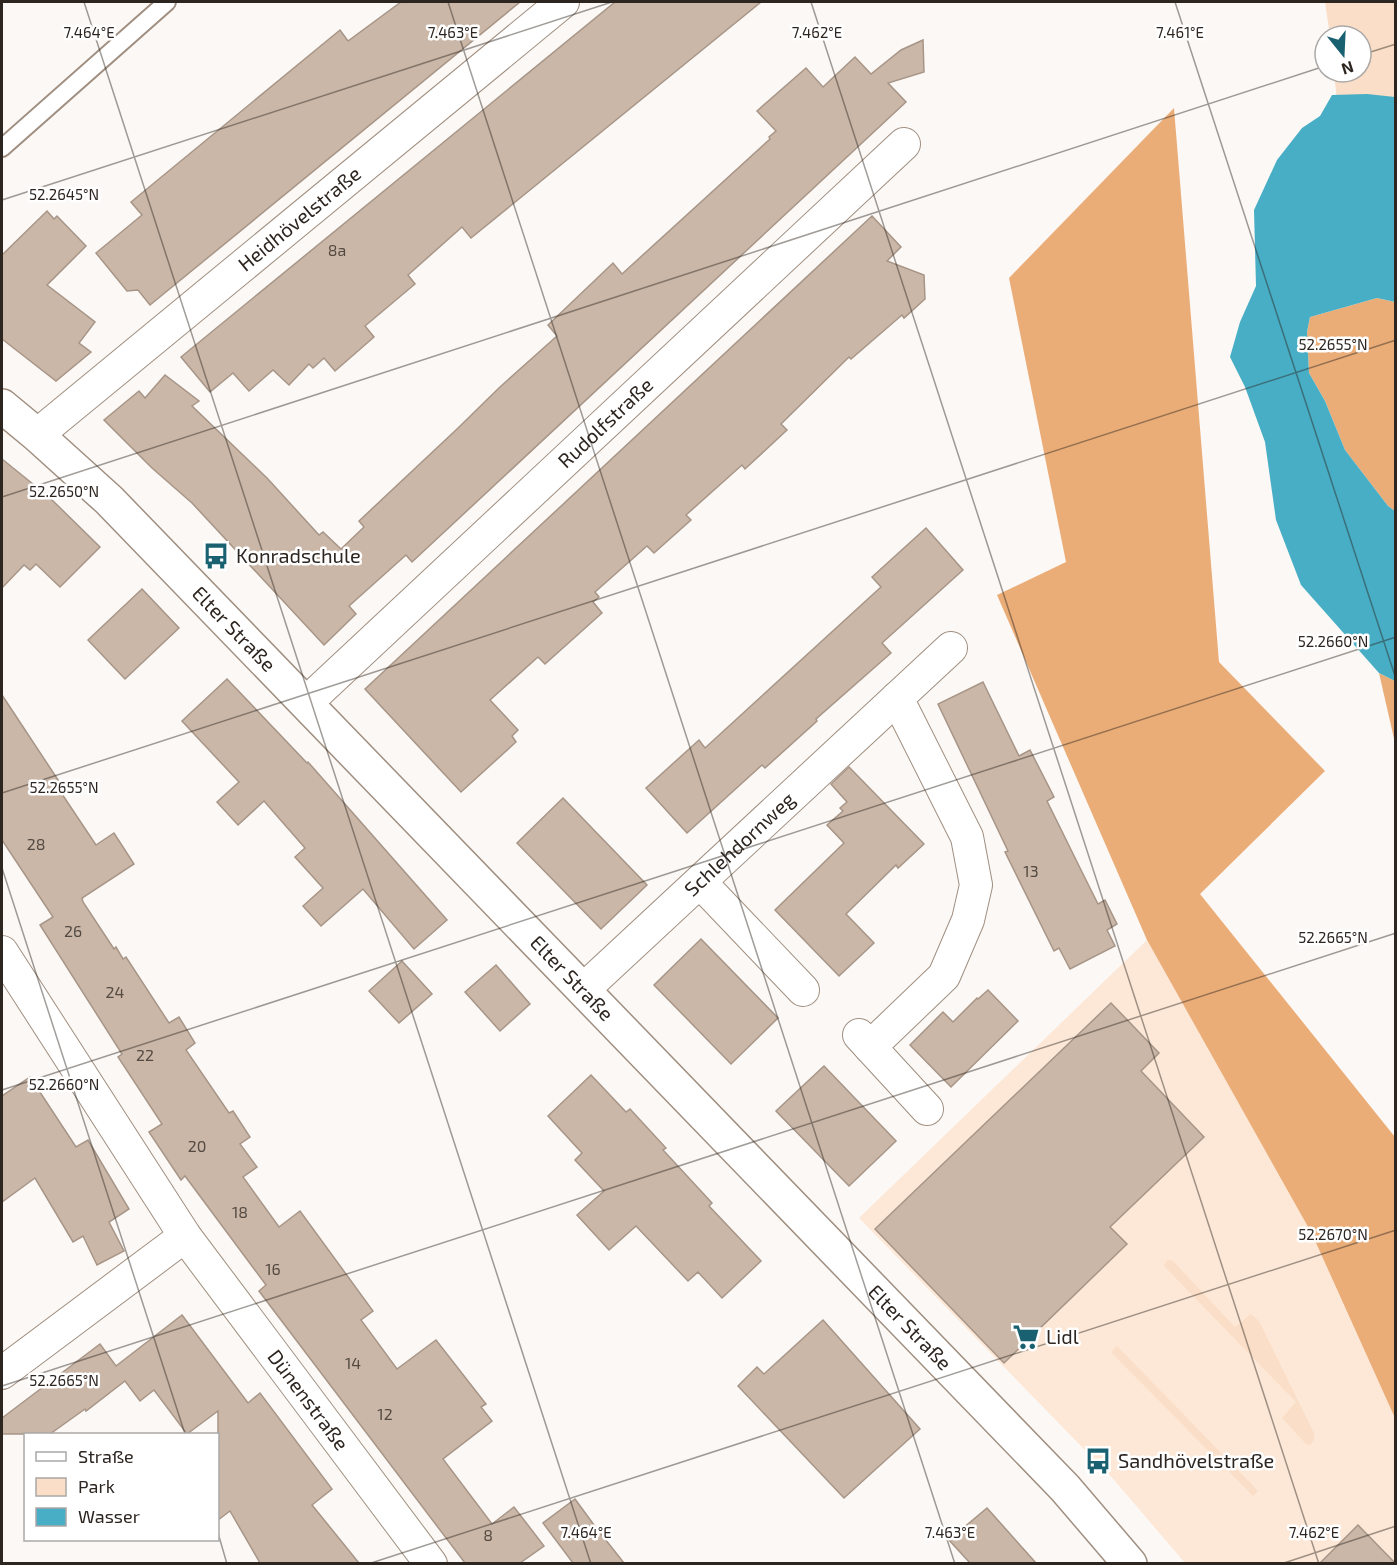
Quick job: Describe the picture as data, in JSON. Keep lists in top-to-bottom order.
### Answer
{
  "streets": {
    "main road": ["Elter Straße"],
    "street": [
      "Heidhövelstraße",
      "Rudolfstraße",
      "Schlehdornweg",
      "Dünenstraße"
    ]
  },
  "crossings": [
    ["Heidhövelstraße", "Elter Straße"],
    ["Rudolfstraße", "Elter Straße"],
    ["Elter Straße", "Schlehdornweg"]
  ],
  "places": {
    "bus stop": ["Konradschule", "Sandhövelstraße"],
    "supermarket": ["Lidl"]
  },
  "house_numbers": [
    "8a",
    "28",
    "13",
    "26",
    "24",
    "22",
    "20",
    "18",
    "16",
    "14",
    "12",
    "8"
  ],
  "legend": ["Straße", "Park", "Wasser"],
  "north": "bottom",
  "coordinates": [
    "7.464°E",
    "7.463°E",
    "7.462°E",
    "7.461°E",
    "52.2645°N",
    "52.2655°N",
    "52.2650°N",
    "52.2660°N",
    "52.2665°N",
    "52.2670°N"
  ]
}
